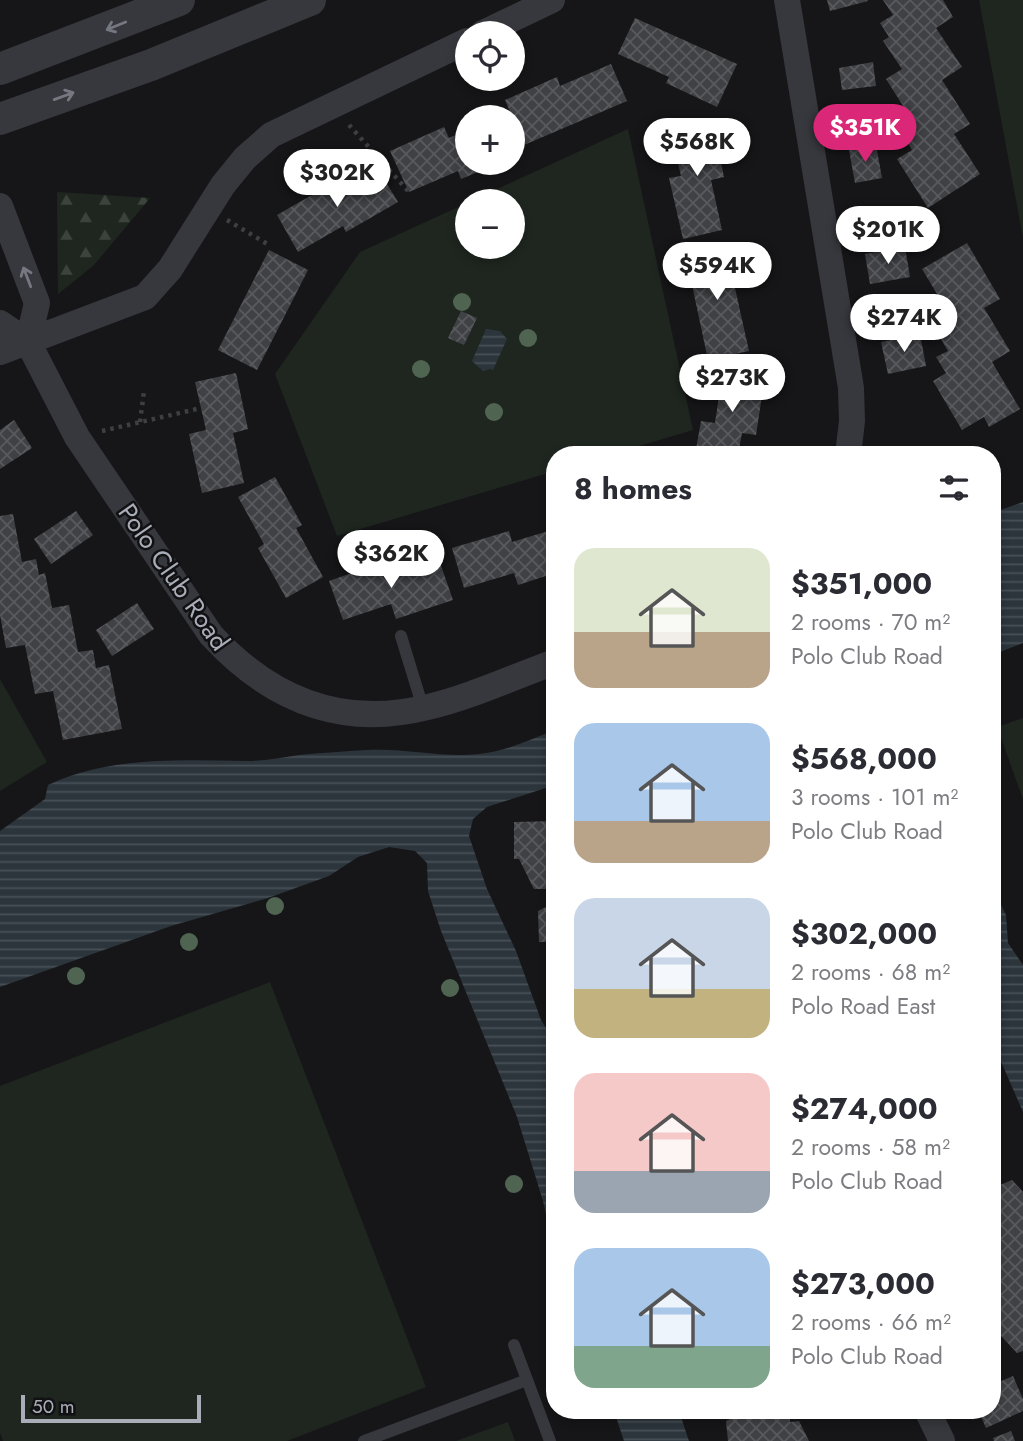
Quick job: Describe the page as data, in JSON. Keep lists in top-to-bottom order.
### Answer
{
  "streets": {
    "street": ["Polo Club Road"]
  },
  "scale_bar": "50 m",
  "page": {
    "map_buttons": ["+", "−"],
    "price": [
      "$351K",
      "$568K",
      "$302K",
      "$201K",
      "$594K",
      "$274K",
      "$273K",
      "$362K"
    ],
    "heading": "8 homes",
    "list": [
      {
        "name": "$351,000",
        "note": "2 rooms · 70 m² · Polo Club Road"
      },
      {
        "name": "$568,000",
        "note": "3 rooms · 101 m² · Polo Club Road"
      },
      {
        "name": "$302,000",
        "note": "2 rooms · 68 m² · Polo Road East"
      },
      {
        "name": "$274,000",
        "note": "2 rooms · 58 m² · Polo Club Road"
      },
      {
        "name": "$273,000",
        "note": "2 rooms · 66 m² · Polo Club Road"
      }
    ],
    "scale": "50 m"
  }
}
